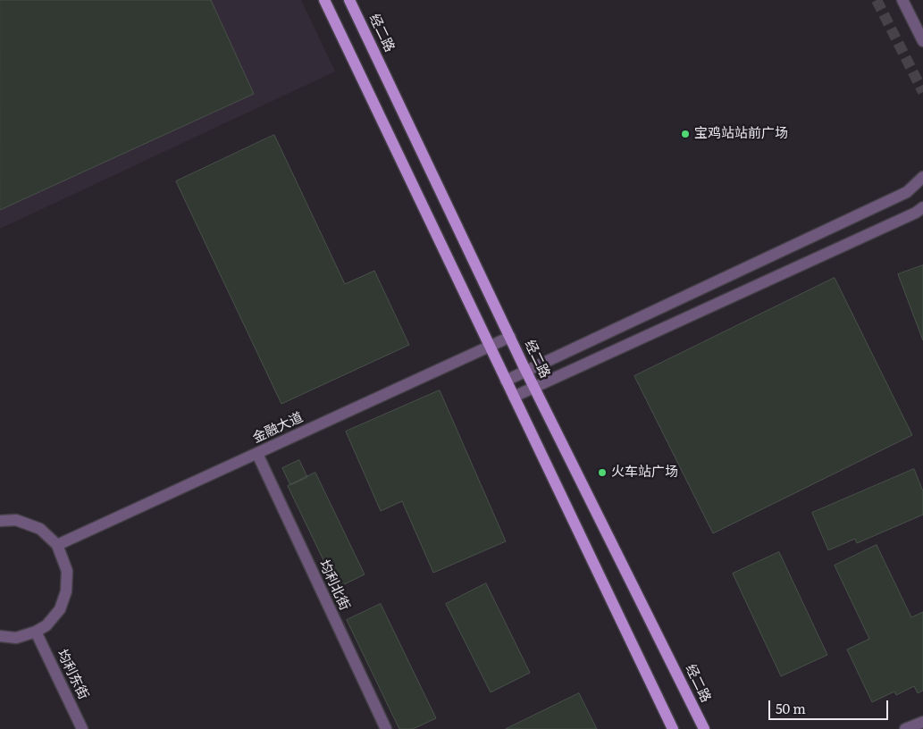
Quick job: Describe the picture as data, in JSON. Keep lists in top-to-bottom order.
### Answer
{
  "streets": {
    "main road": ["经二路"],
    "street": ["金融大道", "均利北街", "均利东街"]
  },
  "crossings": [
    ["经二路", "金融大道"],
    ["金融大道", "均利北街"]
  ],
  "places": ["宝鸡站站前广场", "火车站广场"],
  "scale_bar": "50 m"
}
